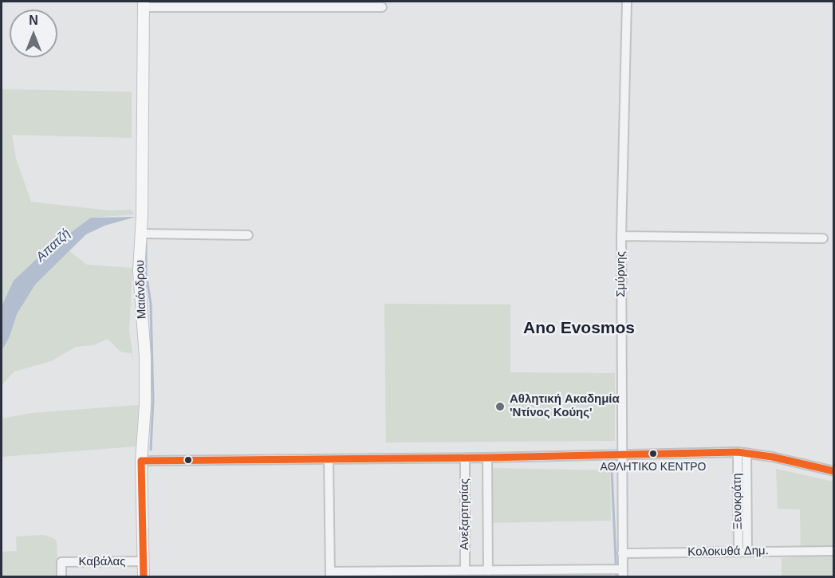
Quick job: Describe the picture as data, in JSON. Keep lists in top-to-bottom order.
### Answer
{
  "streets": {
    "main road": ["Μαιάνδρου"],
    "street": [
      "Σμύρνης",
      "Ξενοκράτη",
      "Ανεξαρτησίας",
      "Κολοκυθά Δημ.",
      "Καβάλας"
    ]
  },
  "crossings": [
    ["Σμύρνης", "Κολοκυθά Δημ."],
    ["Μαιάνδρου", "Καβάλας"],
    ["Ξενοκράτη", "Κολοκυθά Δημ."]
  ],
  "districts": ["Ano Evosmos"],
  "water": ["Απατζή"],
  "places": ["Αθλητική Ακαδημία 'Ντίνος Κούης'", "ΑΘΛΗΤΙΚΟ ΚΕΝΤΡΟ"],
  "north": "top"
}
